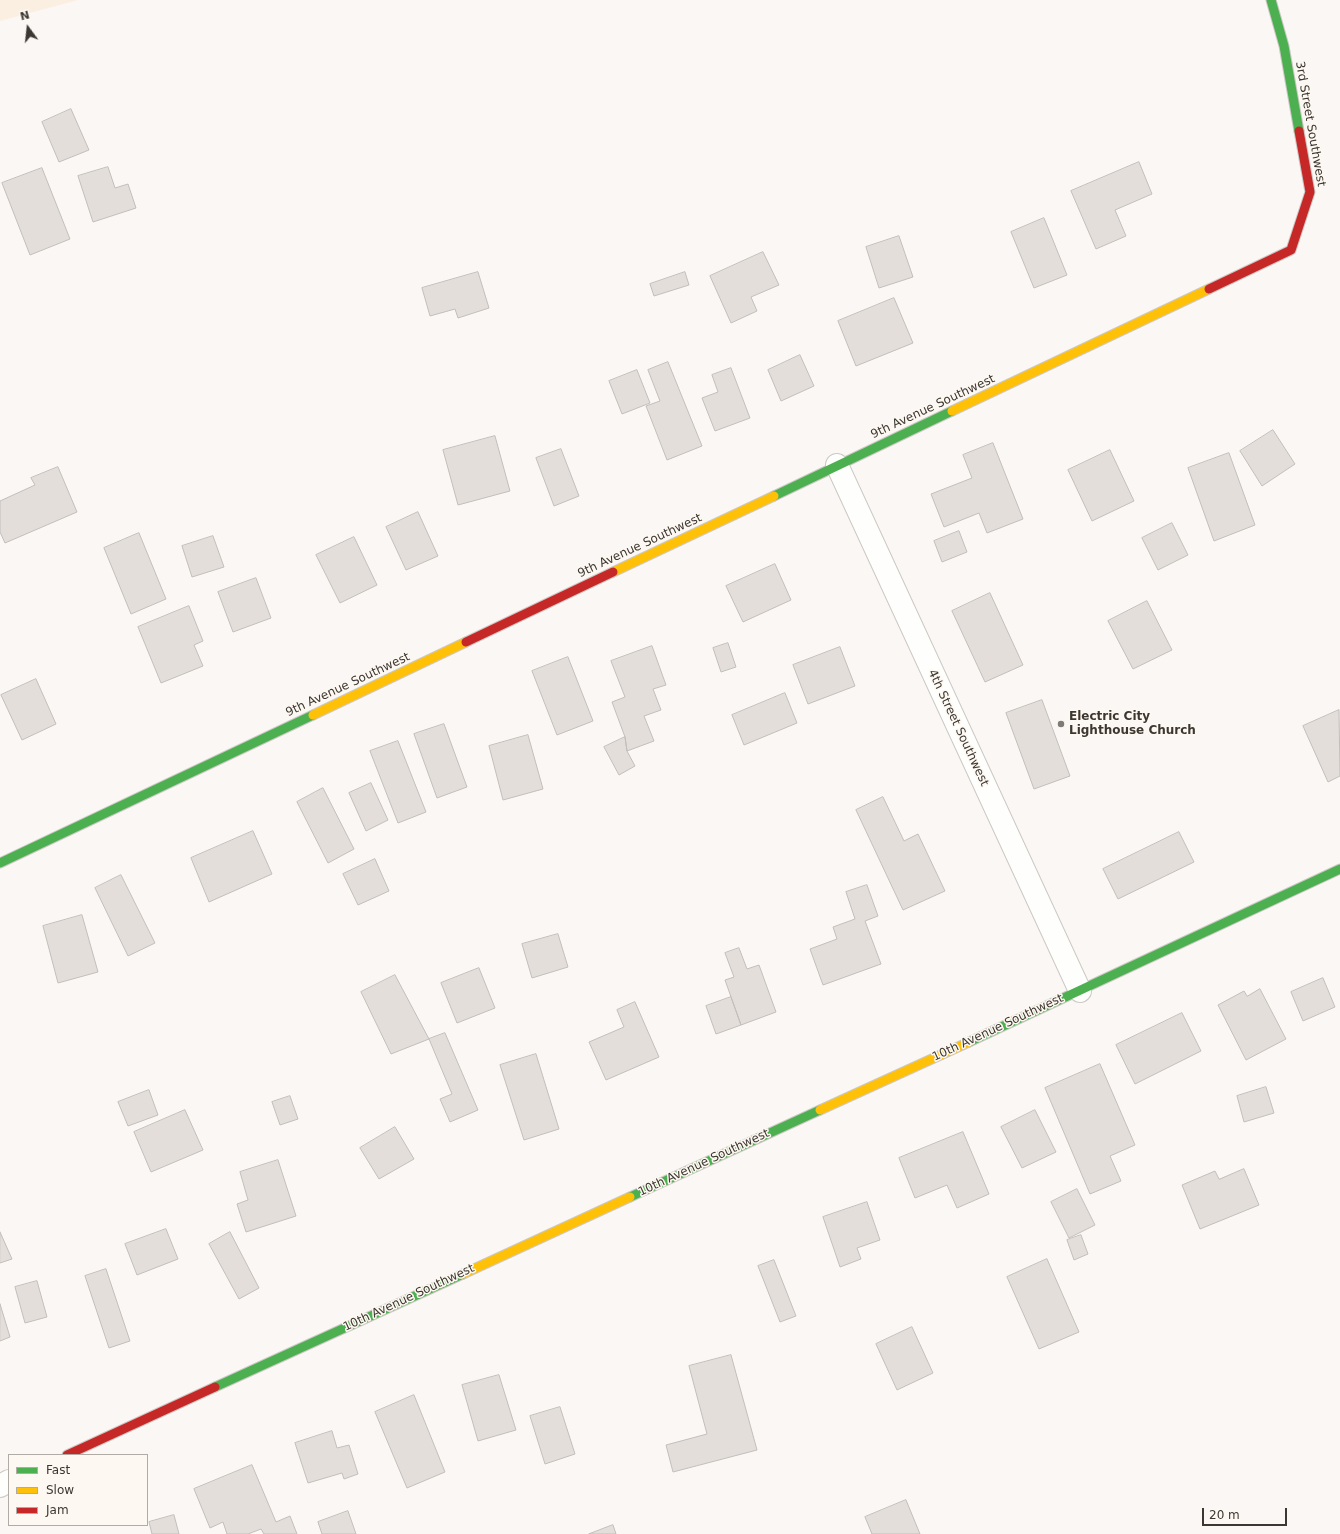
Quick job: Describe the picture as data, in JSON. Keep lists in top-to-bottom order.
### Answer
{
  "streets": {
    "street": [
      "3rd Street Southwest",
      "9th Avenue Southwest",
      "4th Street Southwest",
      "10th Avenue Southwest"
    ]
  },
  "crossings": [
    ["3rd Street Southwest", "9th Avenue Southwest"],
    ["9th Avenue Southwest", "4th Street Southwest"],
    ["4th Street Southwest", "10th Avenue Southwest"]
  ],
  "places": ["Electric City Lighthouse Church"],
  "legend": ["Fast", "Slow", "Jam"],
  "scale_bar": "20 m",
  "north": "top"
}
